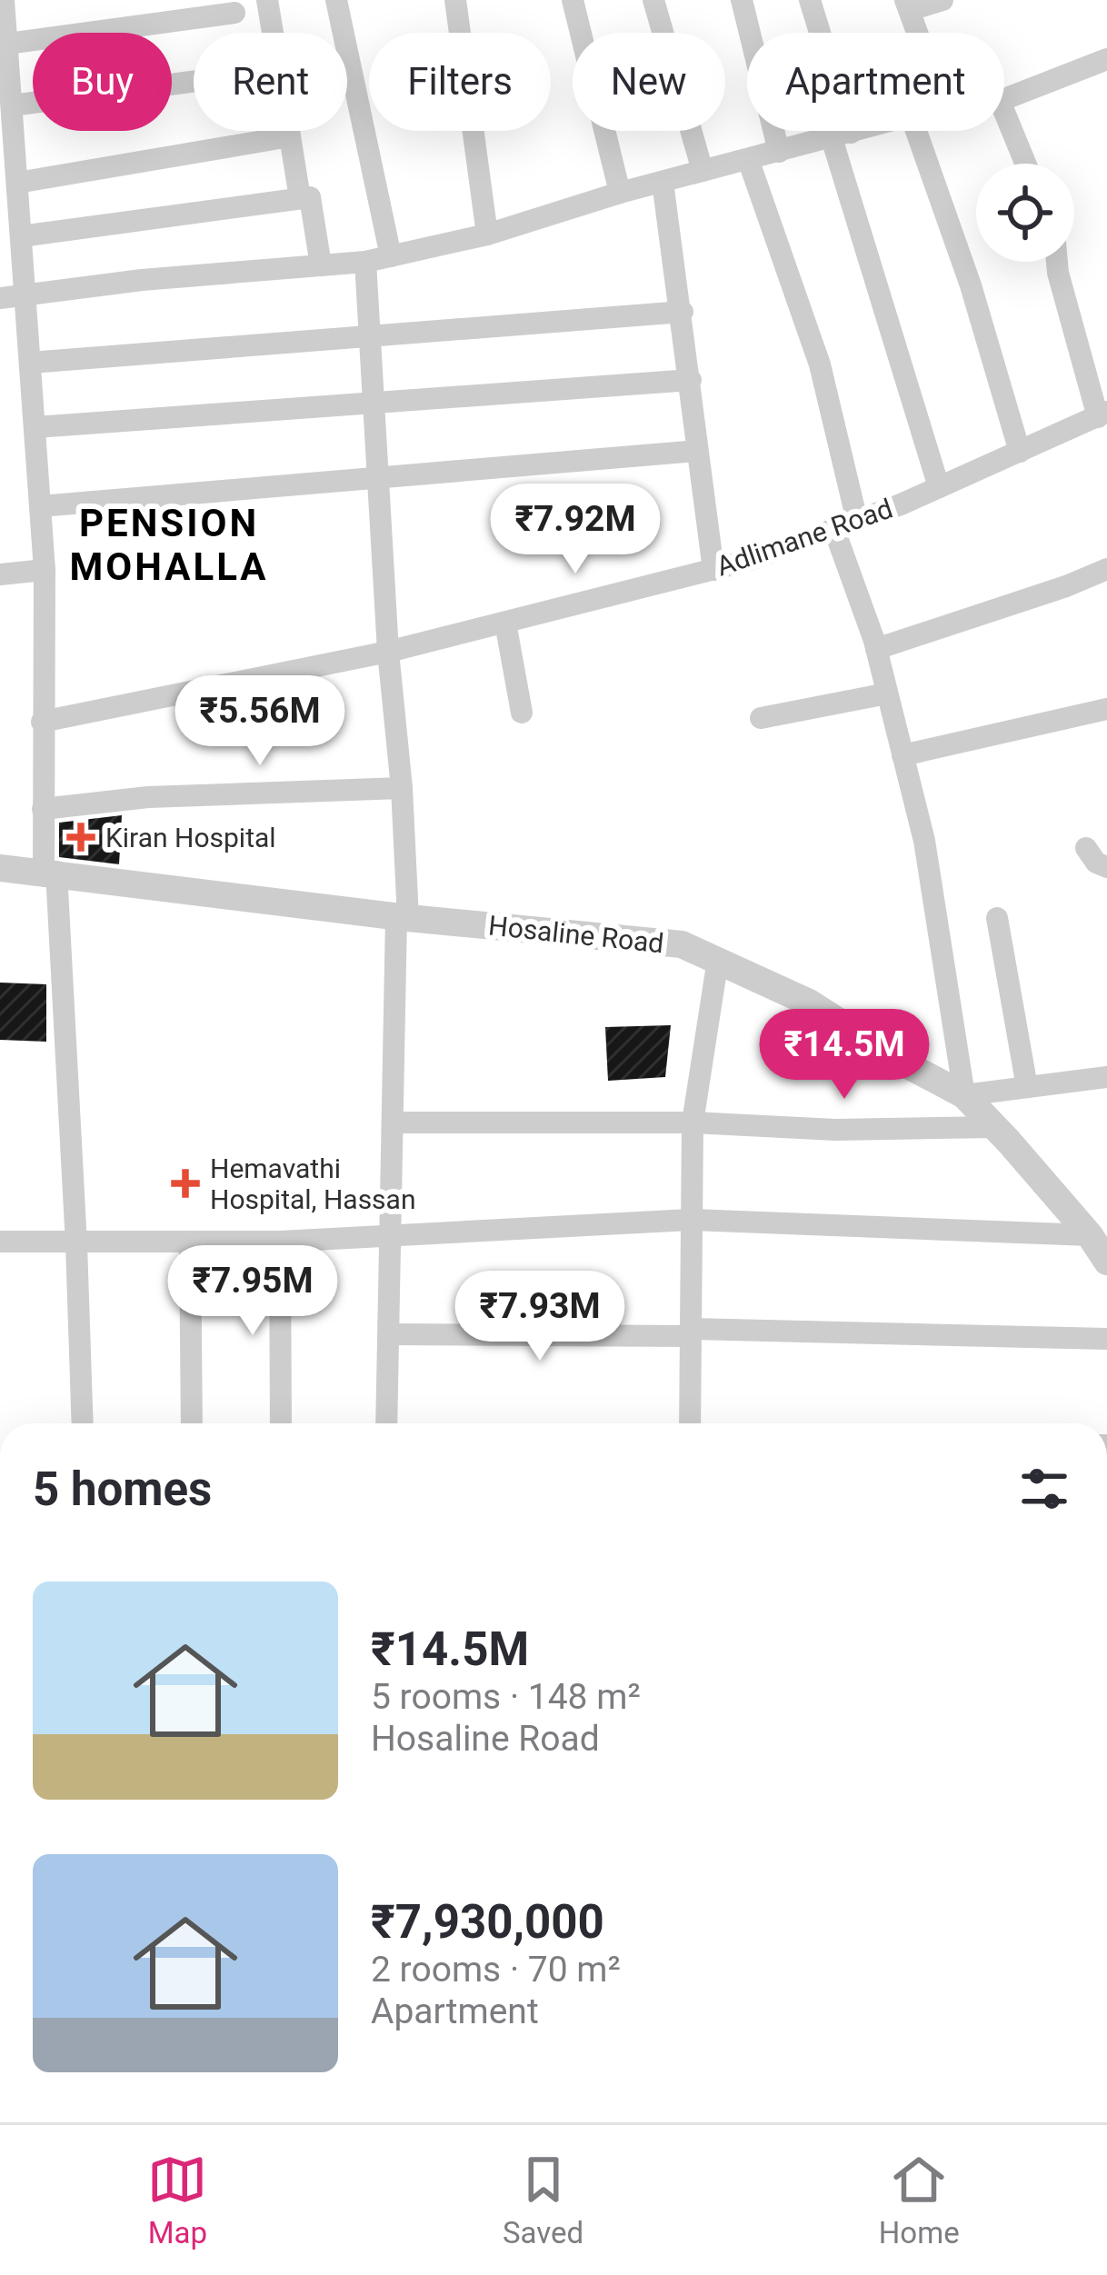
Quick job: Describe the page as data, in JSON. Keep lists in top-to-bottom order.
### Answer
{
  "streets": {
    "street": ["Adlimane Road", "Hosaline Road"]
  },
  "districts": ["PENSION MOHALLA"],
  "places": {
    "health": ["Kiran Hospital", "Hemavathi Hospital, Hassan"]
  },
  "page": {
    "chip": [
      "Buy",
      "Rent",
      "Filters",
      "New",
      "Apartment"
    ],
    "price": [
      "₹7.92M",
      "₹5.56M",
      "₹14.5M",
      "₹7.95M",
      "₹7.93M"
    ],
    "heading": "5 homes",
    "list": [
      {
        "name": "₹14.5M",
        "note": "5 rooms · 148 m² · Hosaline Road"
      },
      {
        "name": "₹7,930,000",
        "note": "2 rooms · 70 m² · Apartment"
      }
    ],
    "tabs": ["Map", "Saved", "Home"]
  }
}
